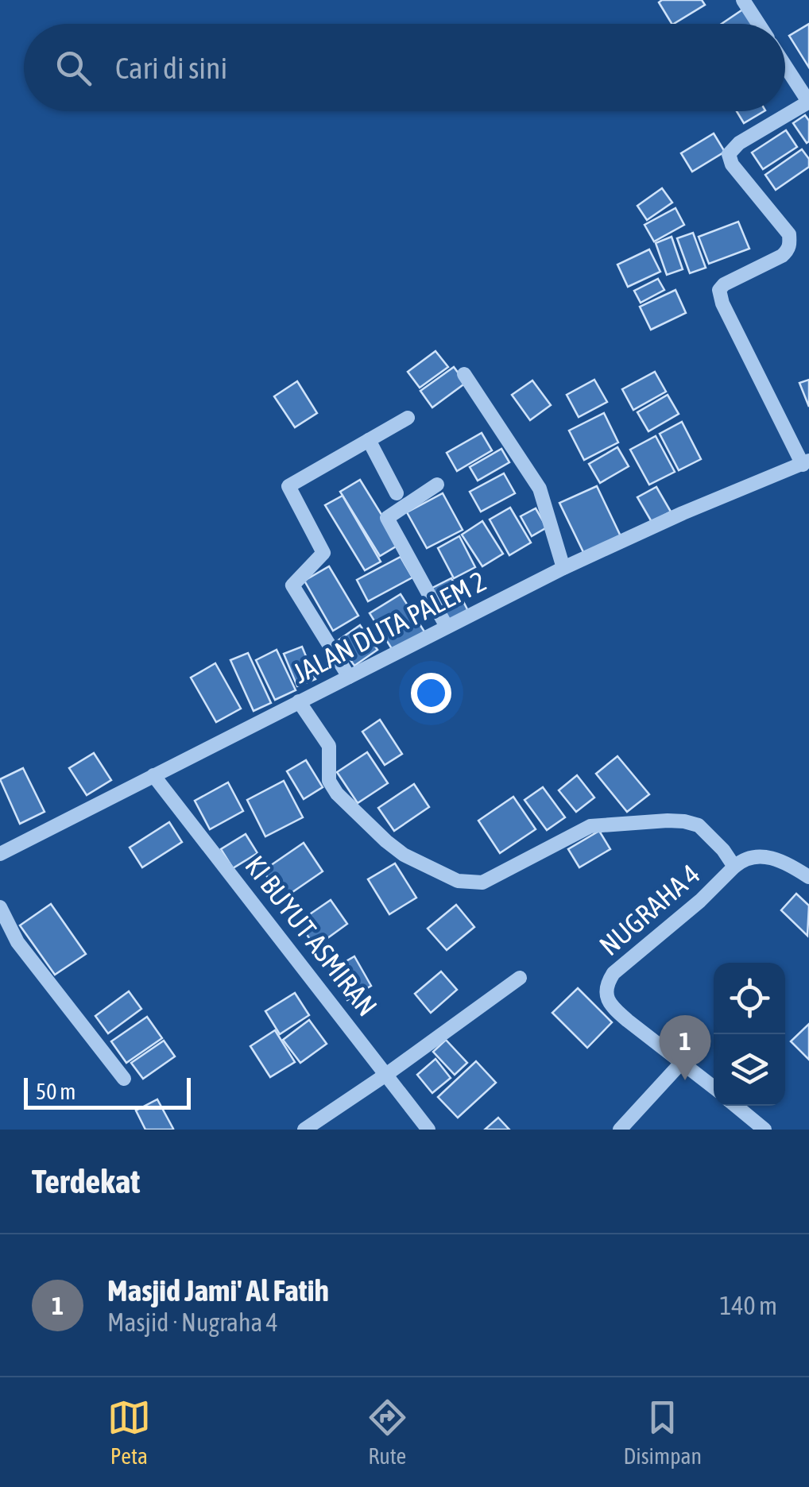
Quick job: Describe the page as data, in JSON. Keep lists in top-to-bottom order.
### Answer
{
  "streets": {
    "street": ["JALAN DUTA PALEM 2", "NUGRAHA 4", "KI BUYUT ASMIRAN"]
  },
  "crossings": [
    ["JALAN DUTA PALEM 2", "KI BUYUT ASMIRAN"]
  ],
  "scale_bar": "50 m",
  "page": {
    "search": "Cari di sini",
    "pins": "1",
    "scale": "50 m",
    "heading": "Terdekat",
    "list": [
      {
        "mark": "1",
        "name": "Masjid Jami' Al Fatih",
        "note": "Masjid · Nugraha 4",
        "value": "140 m"
      }
    ],
    "nav": ["Peta", "Rute", "Disimpan"]
  }
}
